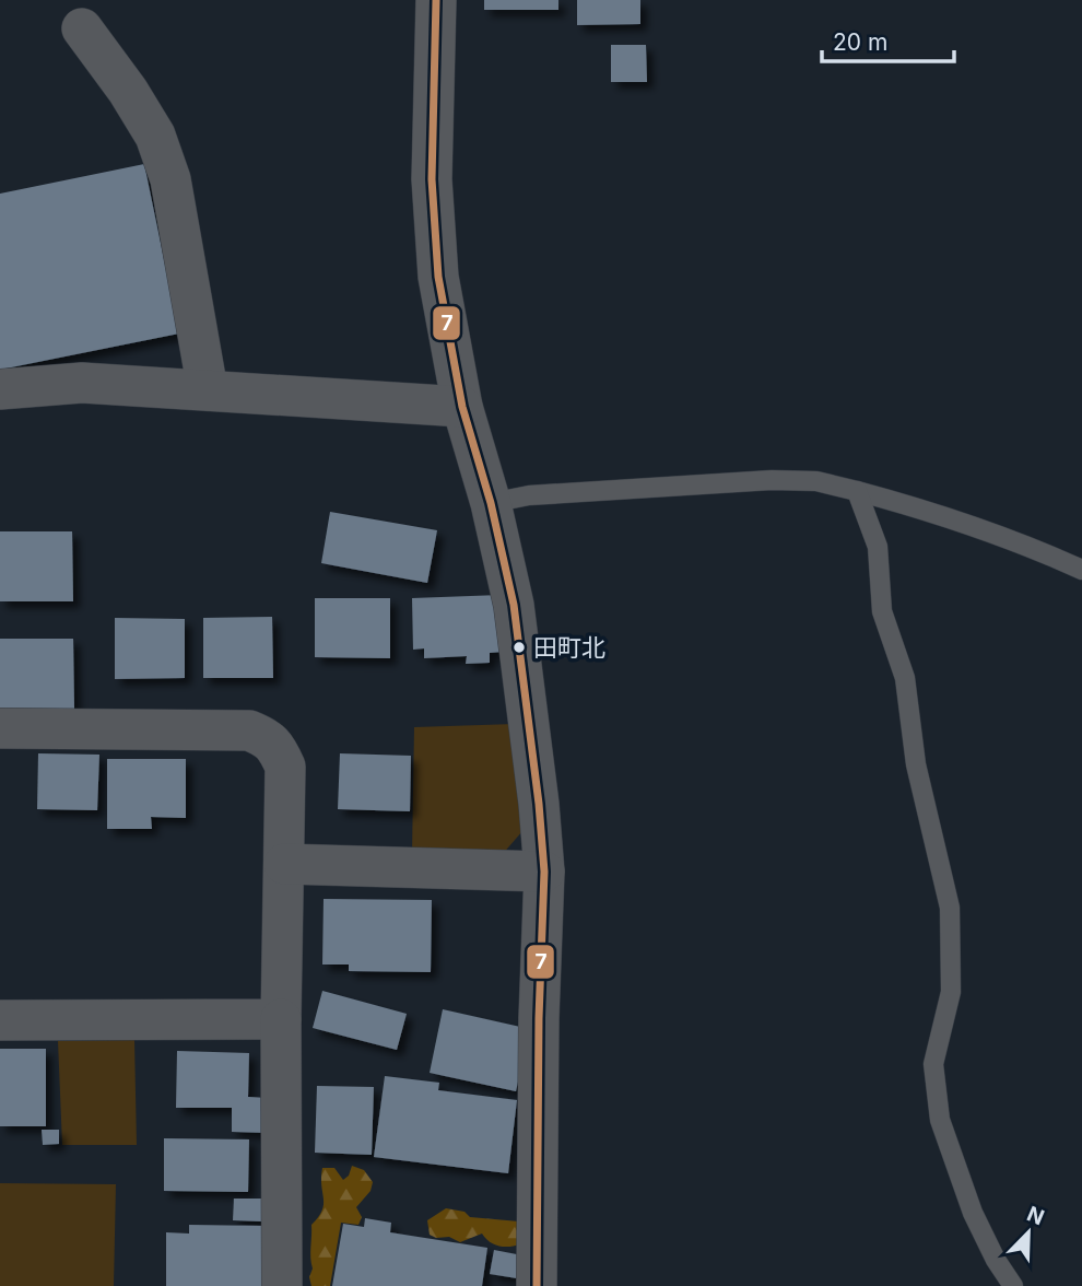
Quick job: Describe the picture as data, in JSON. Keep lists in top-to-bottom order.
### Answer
{
  "places": ["田町北"],
  "lines": ["transit line 7"],
  "scale_bar": "20 m",
  "north": "top right"
}
